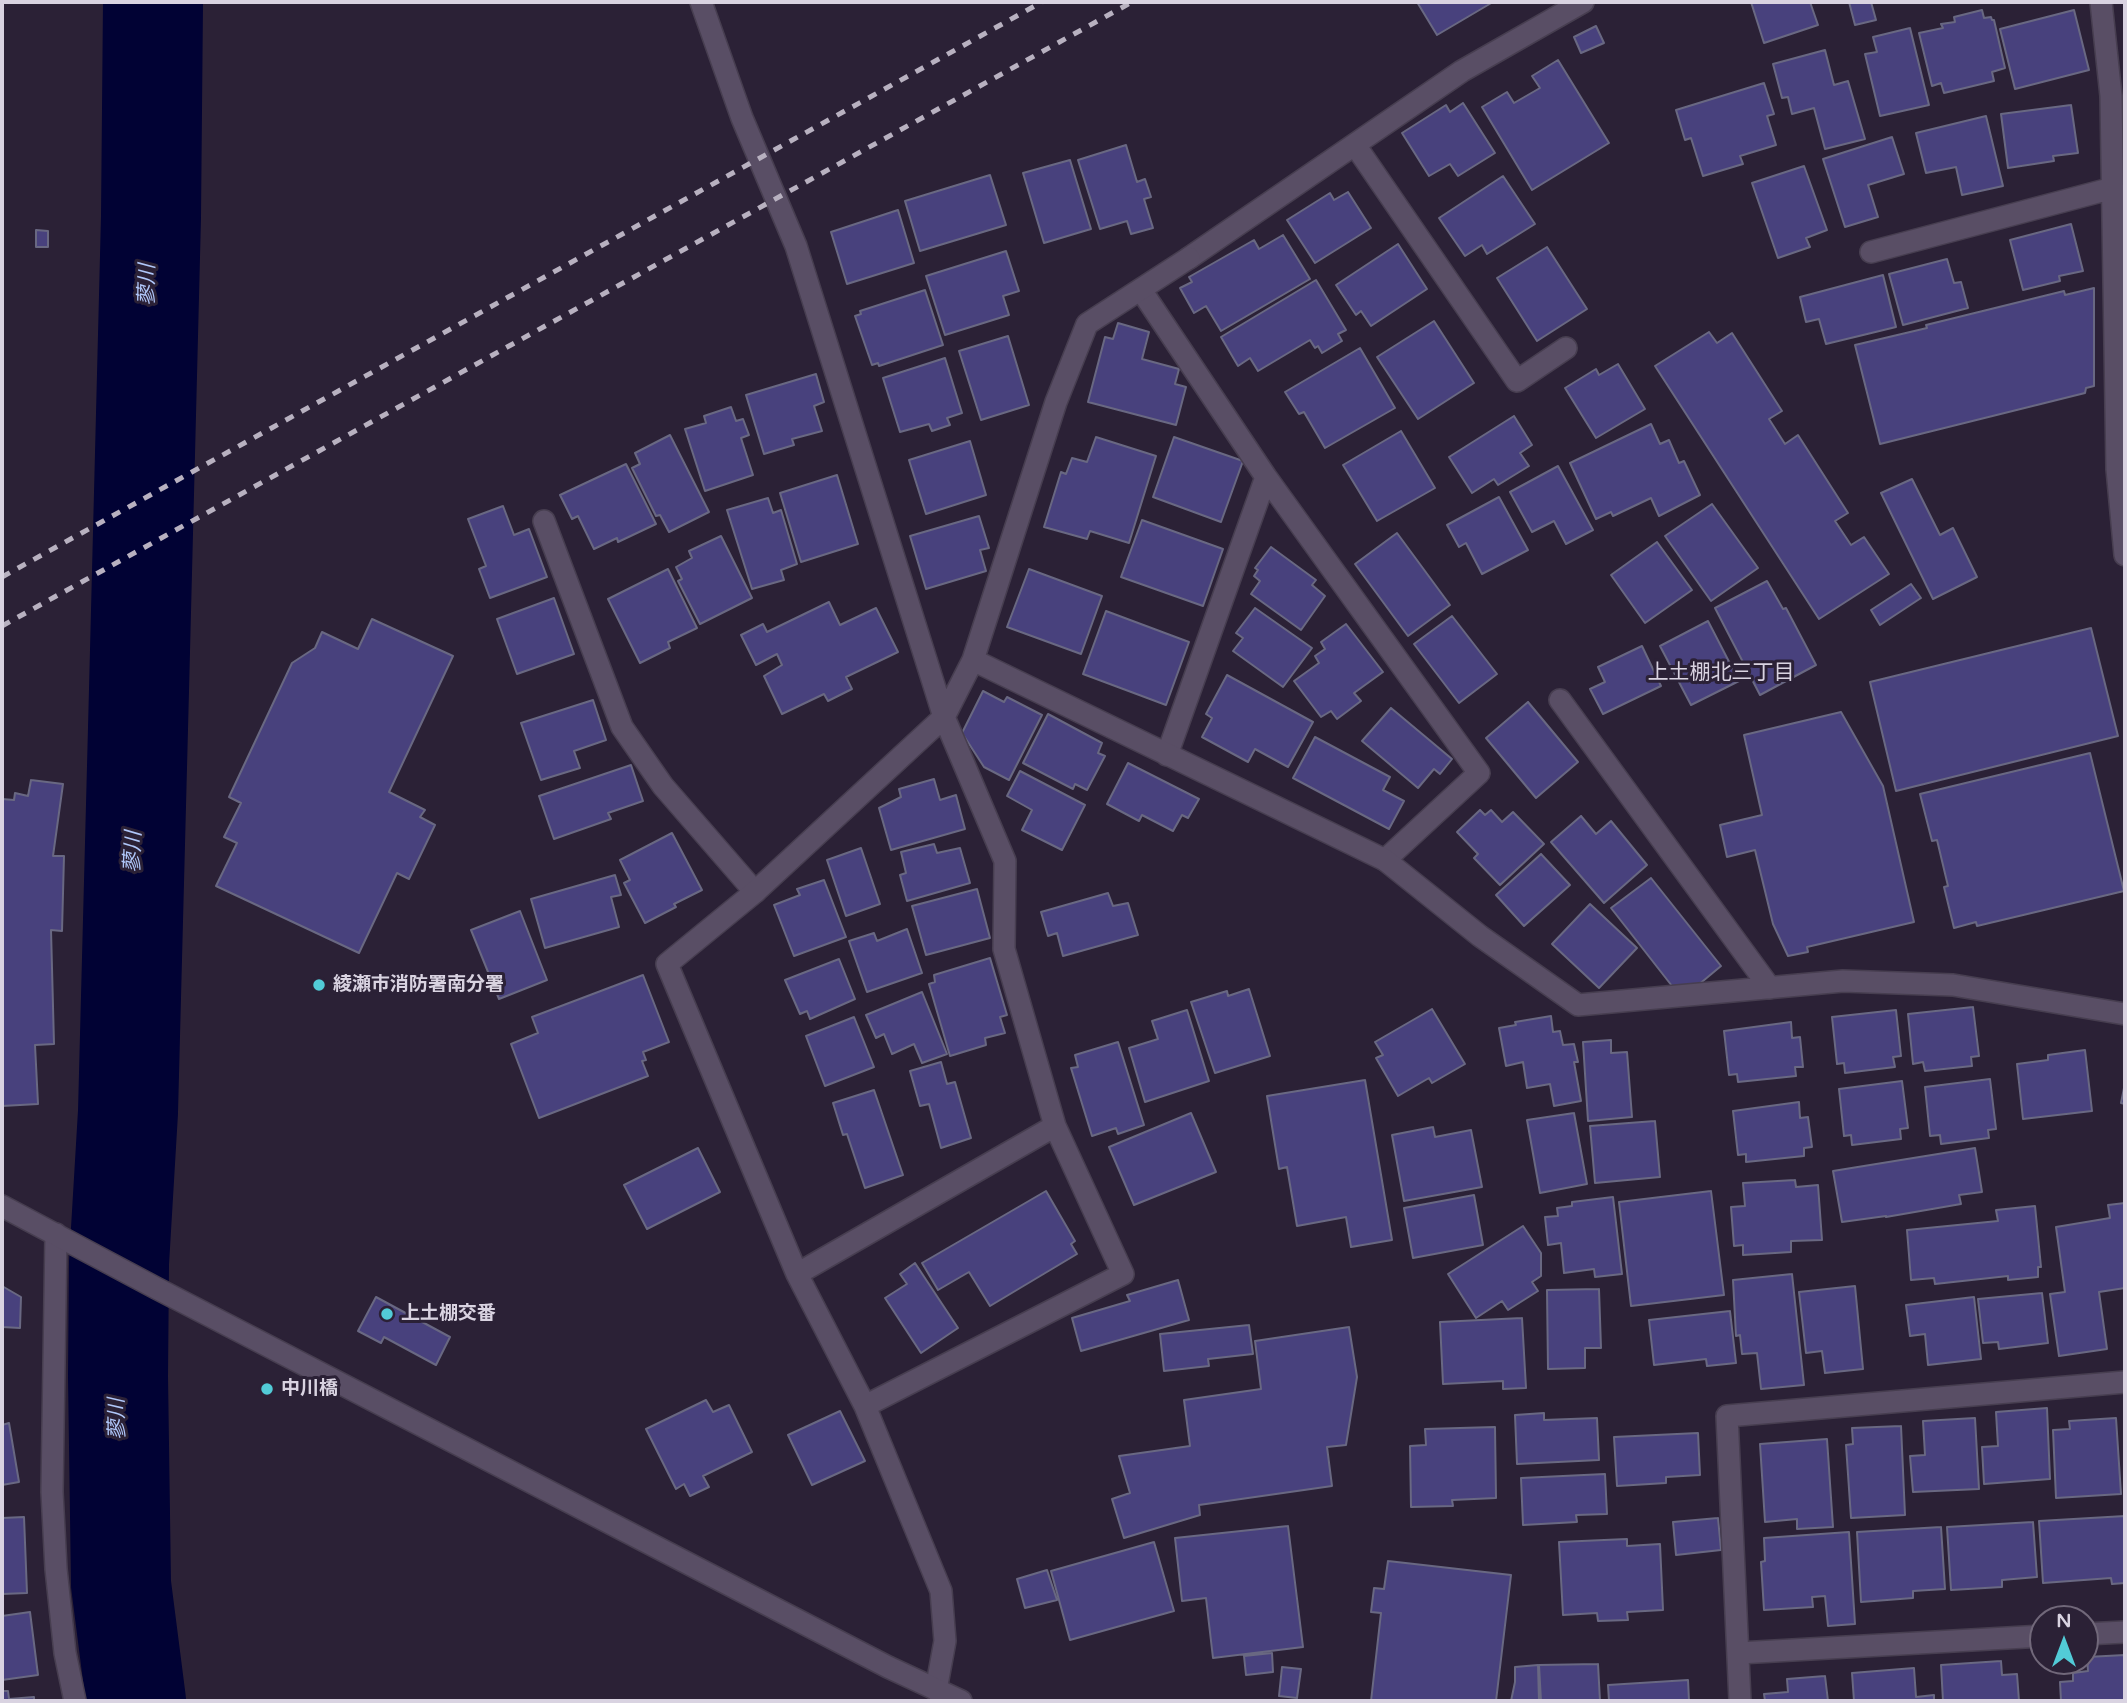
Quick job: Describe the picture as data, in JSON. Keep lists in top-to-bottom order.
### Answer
{
  "districts": ["上土棚北三丁目"],
  "water": ["蓼川"],
  "places": ["綾瀬市消防署南分署", "上土棚交番", "中川橋"],
  "north": "top"
}
